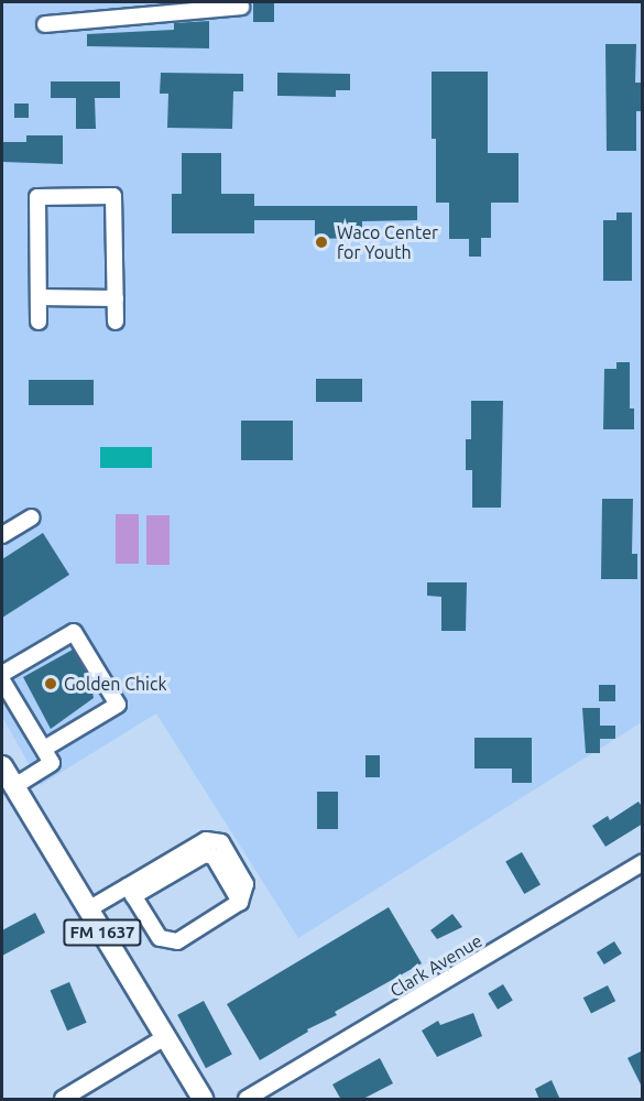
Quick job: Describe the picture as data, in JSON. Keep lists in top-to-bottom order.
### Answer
{
  "streets": {
    "main road": ["FM 1637"],
    "street": ["Clark Avenue"]
  },
  "places": ["Waco Center for Youth", "Golden Chick"]
}
